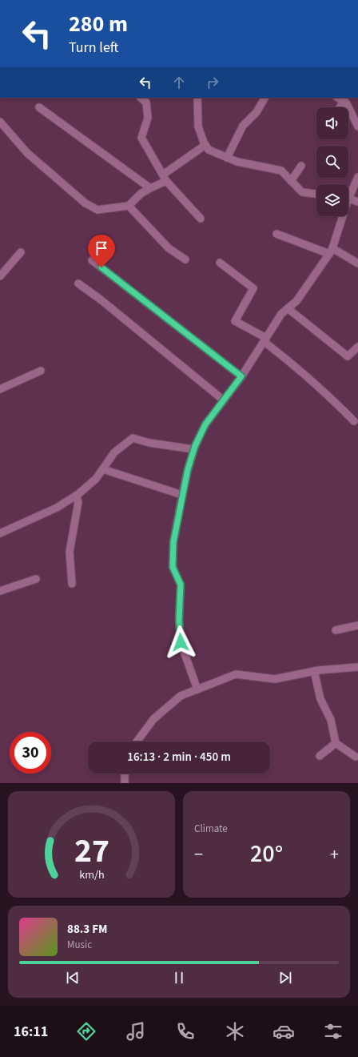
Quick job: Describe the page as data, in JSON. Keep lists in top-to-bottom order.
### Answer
{
  "page": {
    "turn": ["280 m", "Turn left"],
    "limit": "30",
    "trip": "16:13 · 2 min · 450 m",
    "tile": "Climate",
    "heat": ["−", "20°", "+"],
    "song": ["88.3 FM", "Music"],
    "tabs": "16:11",
    "gauge": ["27", "km/h"]
  }
}
